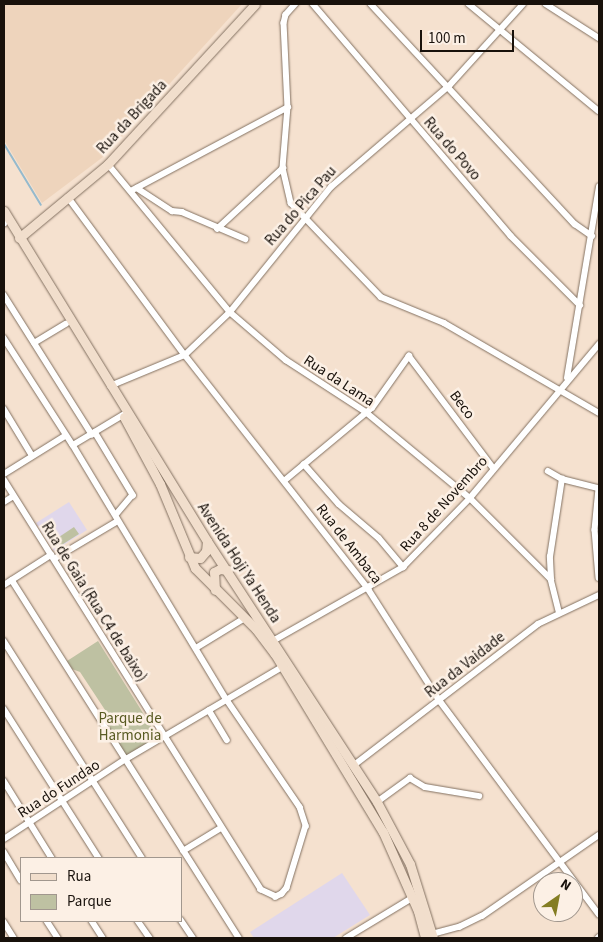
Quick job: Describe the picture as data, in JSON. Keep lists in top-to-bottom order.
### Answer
{
  "streets": {
    "main road": ["Rua da Brigada", "Avenida Hoji Ya Henda"],
    "street": [
      "Rua do Povo",
      "Rua do Pica Pau",
      "Rua da Lama",
      "Beco",
      "Rua 8 de Novembro",
      "Rua de Ambaca",
      "Rua de Gaia (Rua C4 de baixo)",
      "Rua da Vaidade",
      "Rua do Fundao"
    ]
  },
  "crossings": [
    ["Rua da Brigada", "Rua da Lama"],
    ["Rua da Brigada", "Rua de Ambaca"],
    ["Rua da Brigada", "Avenida Hoji Ya Henda"],
    ["Rua do Povo", "Rua do Pica Pau"],
    ["Rua do Pica Pau", "Rua da Lama"],
    ["Rua do Pica Pau", "Rua de Ambaca"],
    ["Rua do Pica Pau", "Avenida Hoji Ya Henda"],
    ["Rua da Lama", "Beco"],
    ["Rua da Lama", "Rua 8 de Novembro"],
    ["Beco", "Rua 8 de Novembro"],
    ["Rua 8 de Novembro", "Rua de Ambaca"],
    ["Rua 8 de Novembro", "Avenida Hoji Ya Henda"],
    ["Rua de Ambaca", "Rua da Vaidade"],
    ["Avenida Hoji Ya Henda", "Rua da Vaidade"],
    ["Avenida Hoji Ya Henda", "Rua do Fundao"],
    ["Rua de Gaia (Rua C4 de baixo)", "Rua do Fundao"]
  ],
  "parks": ["Parque de Harmonia"],
  "legend": ["Rua", "Parque"],
  "scale_bar": "100 m",
  "north": "top right"
}
